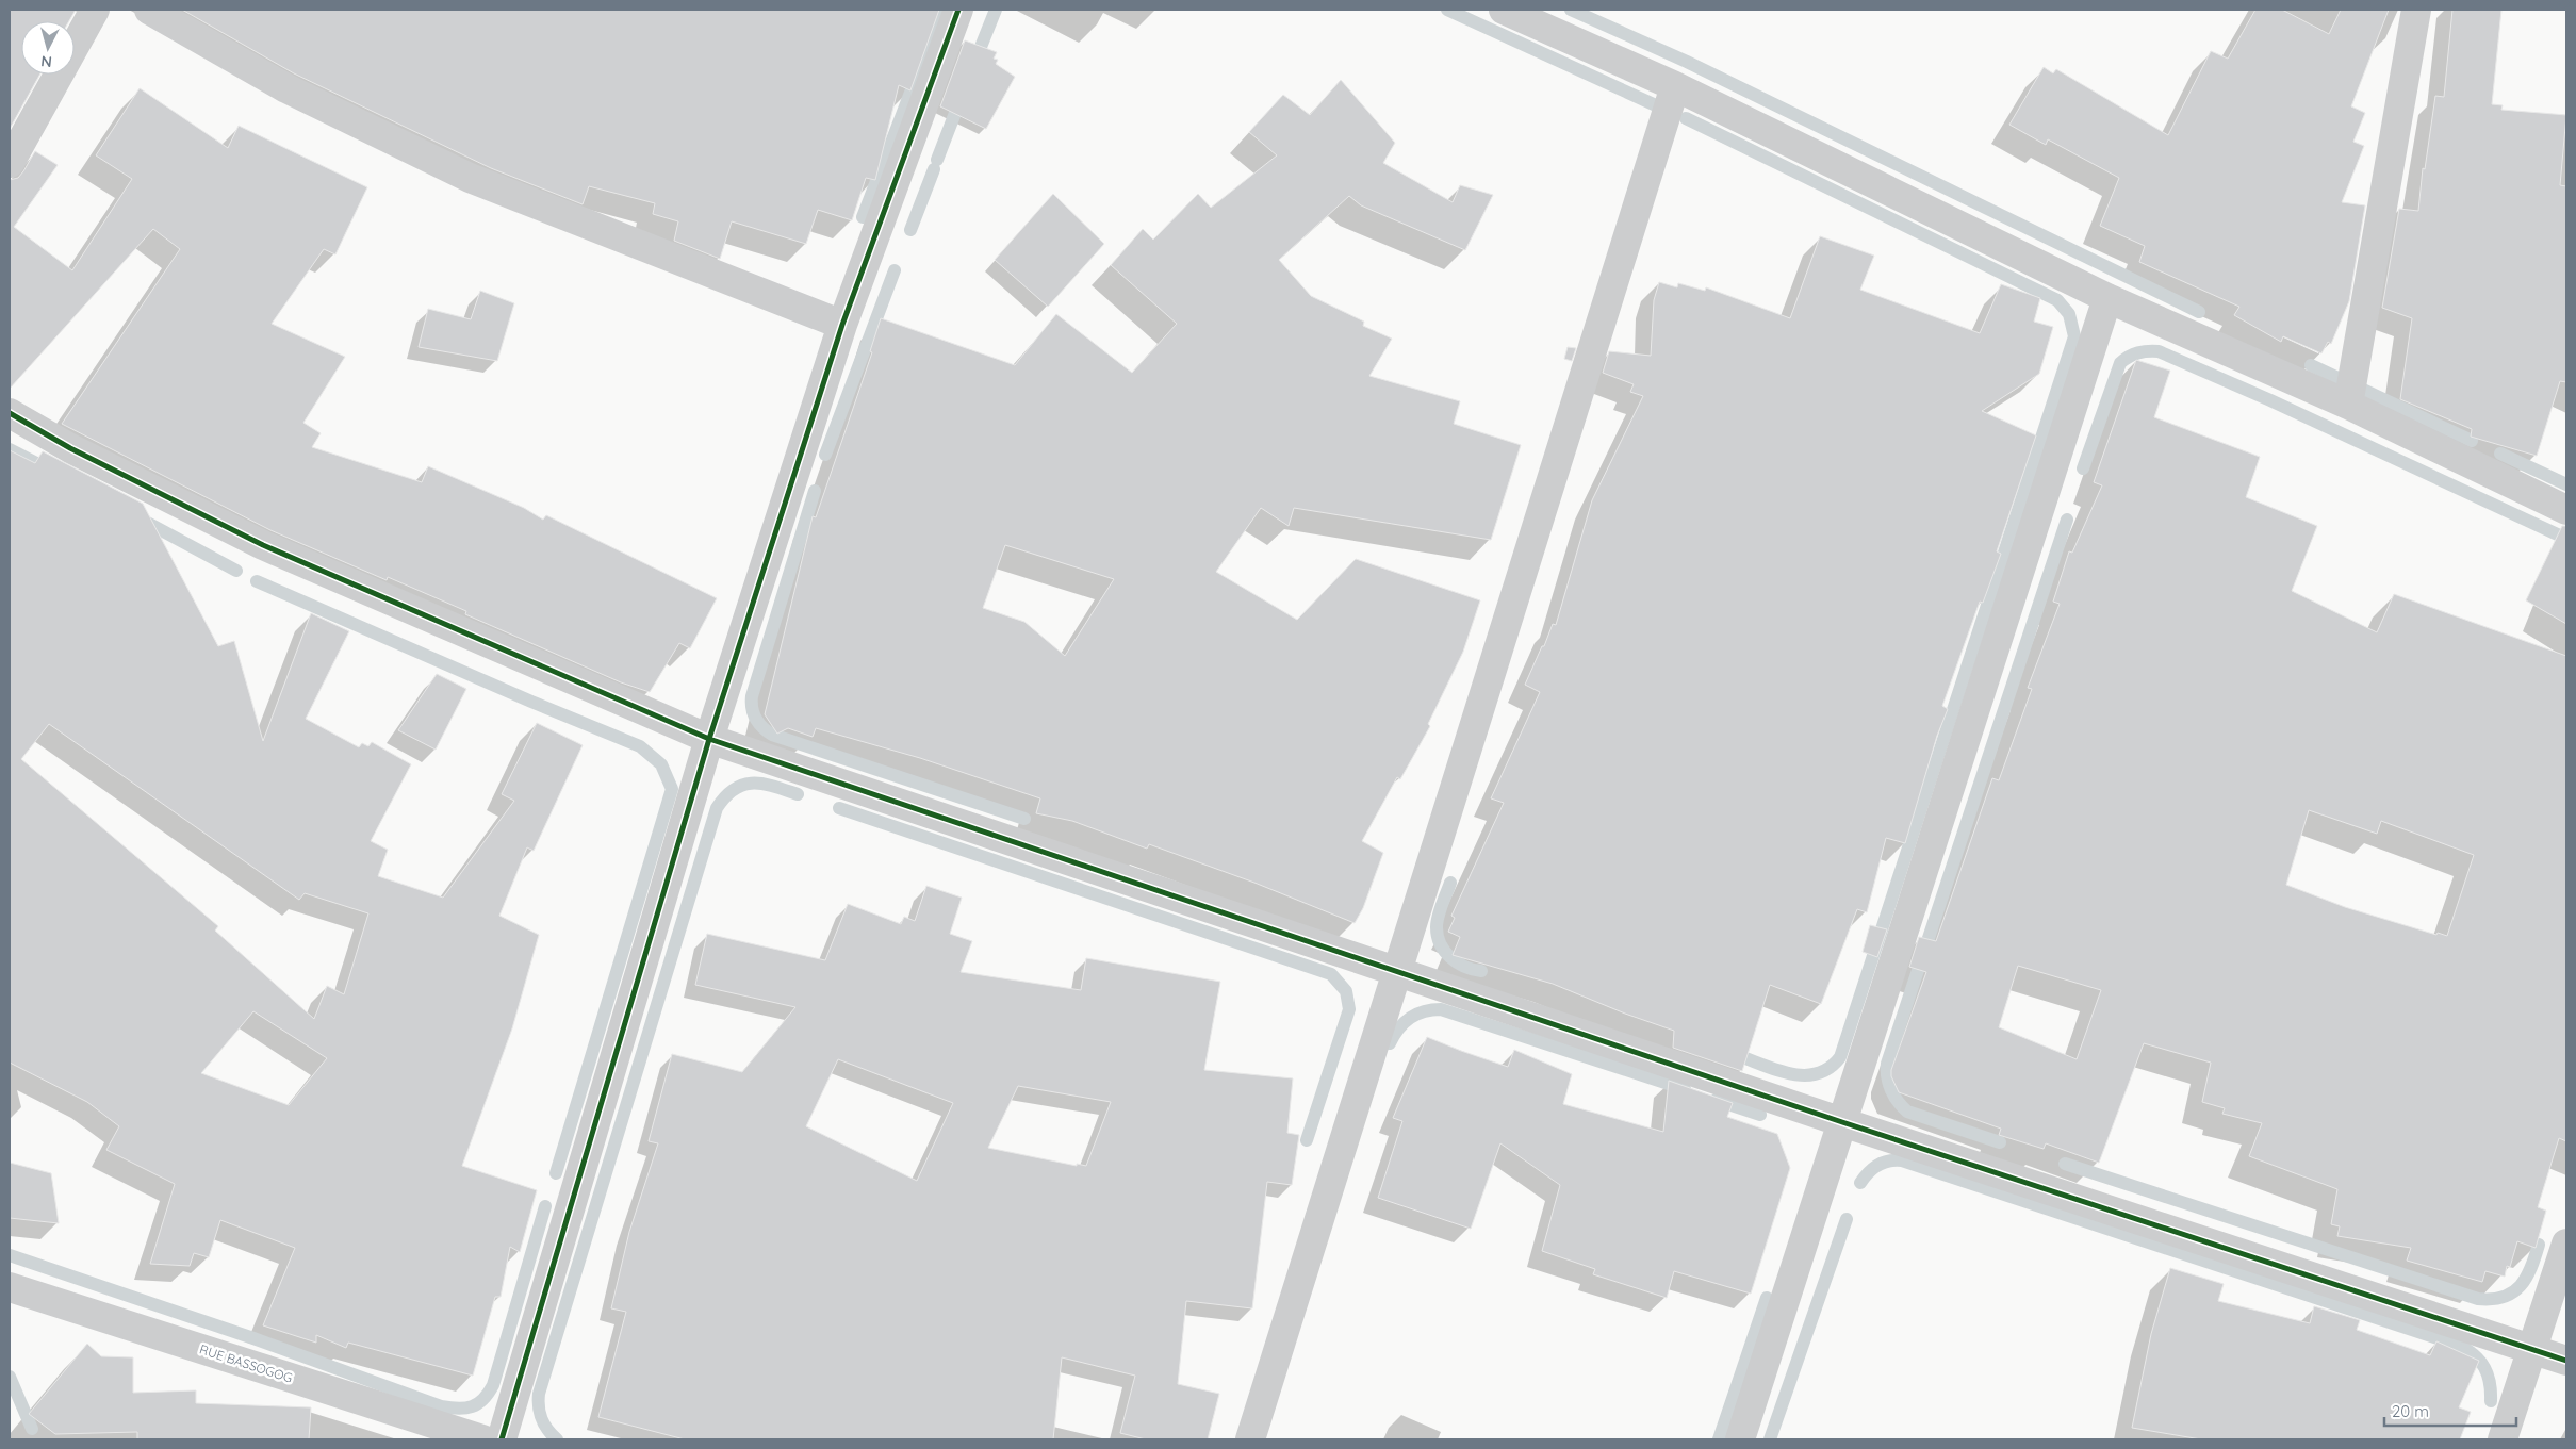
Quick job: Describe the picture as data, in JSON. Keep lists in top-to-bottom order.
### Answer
{
  "streets": {
    "street": ["RUE BASSOGOG"]
  },
  "scale_bar": "20 m",
  "north": "bottom"
}
